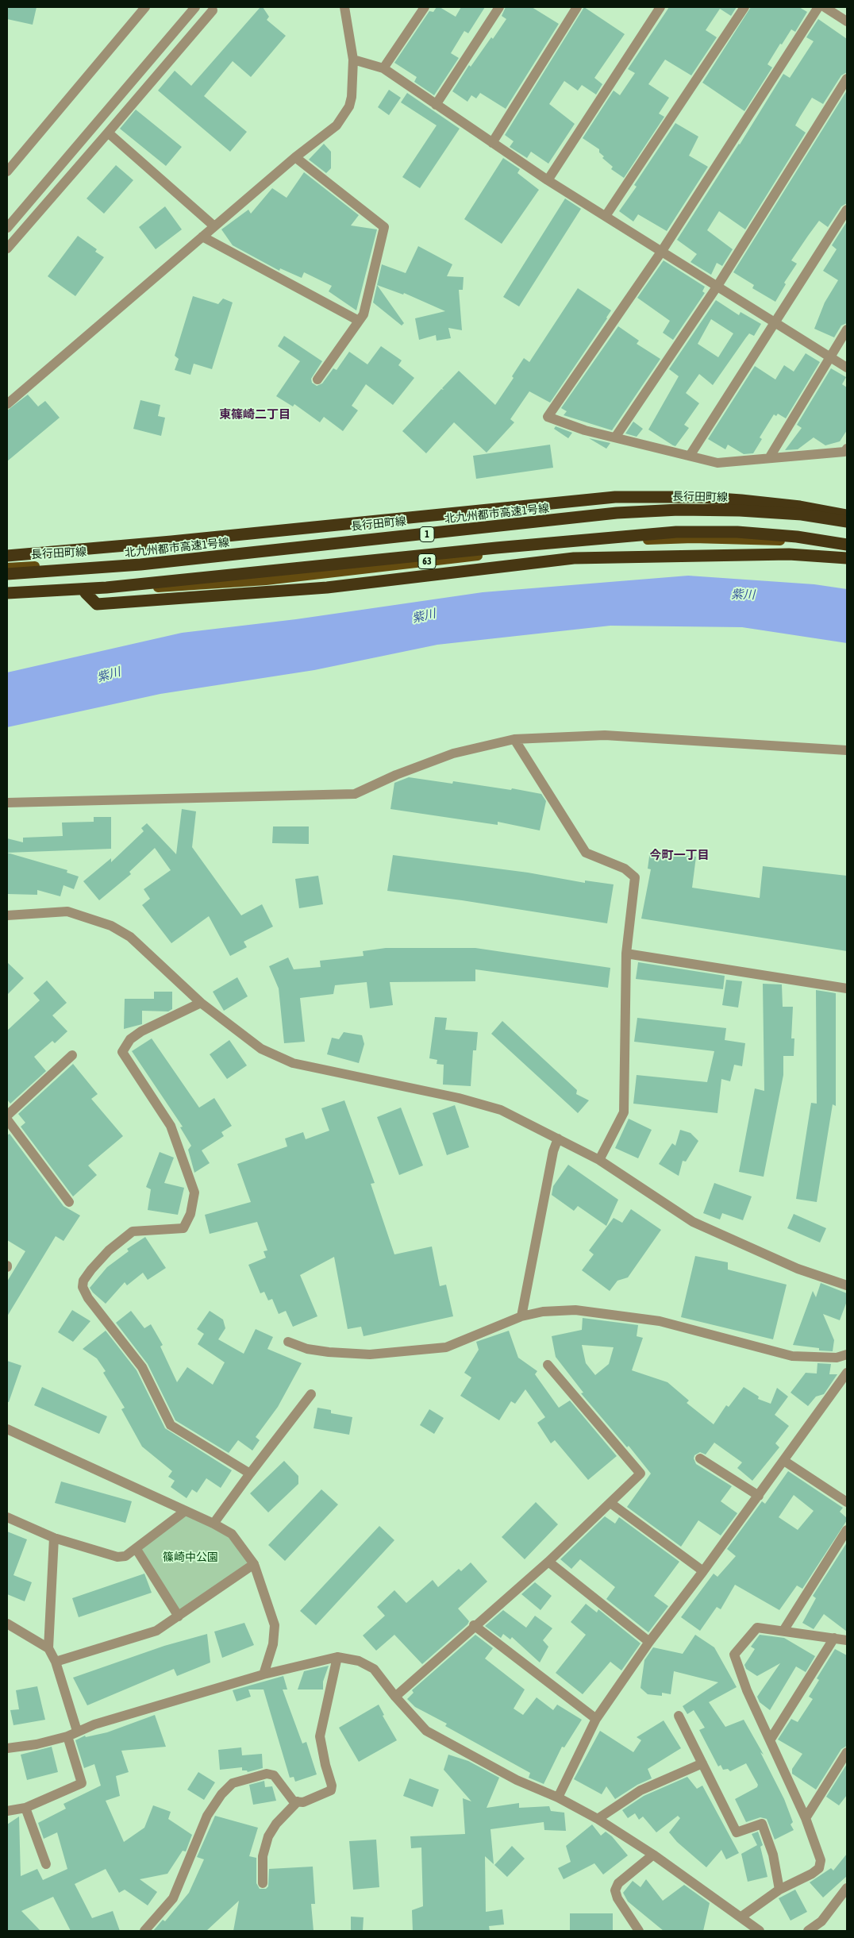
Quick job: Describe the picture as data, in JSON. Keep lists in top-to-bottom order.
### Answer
{
  "streets": {
    "highway": ["北九州都市高速1号線", "1"],
    "main road": ["長行田町線", "63"]
  },
  "crossings": [
    ["長行田町線", "北九州都市高速1号線"],
    ["1", "63"]
  ],
  "districts": ["東篠崎二丁目", "今町一丁目"],
  "water": ["紫川"],
  "parks": ["篠崎中公園"]
}
